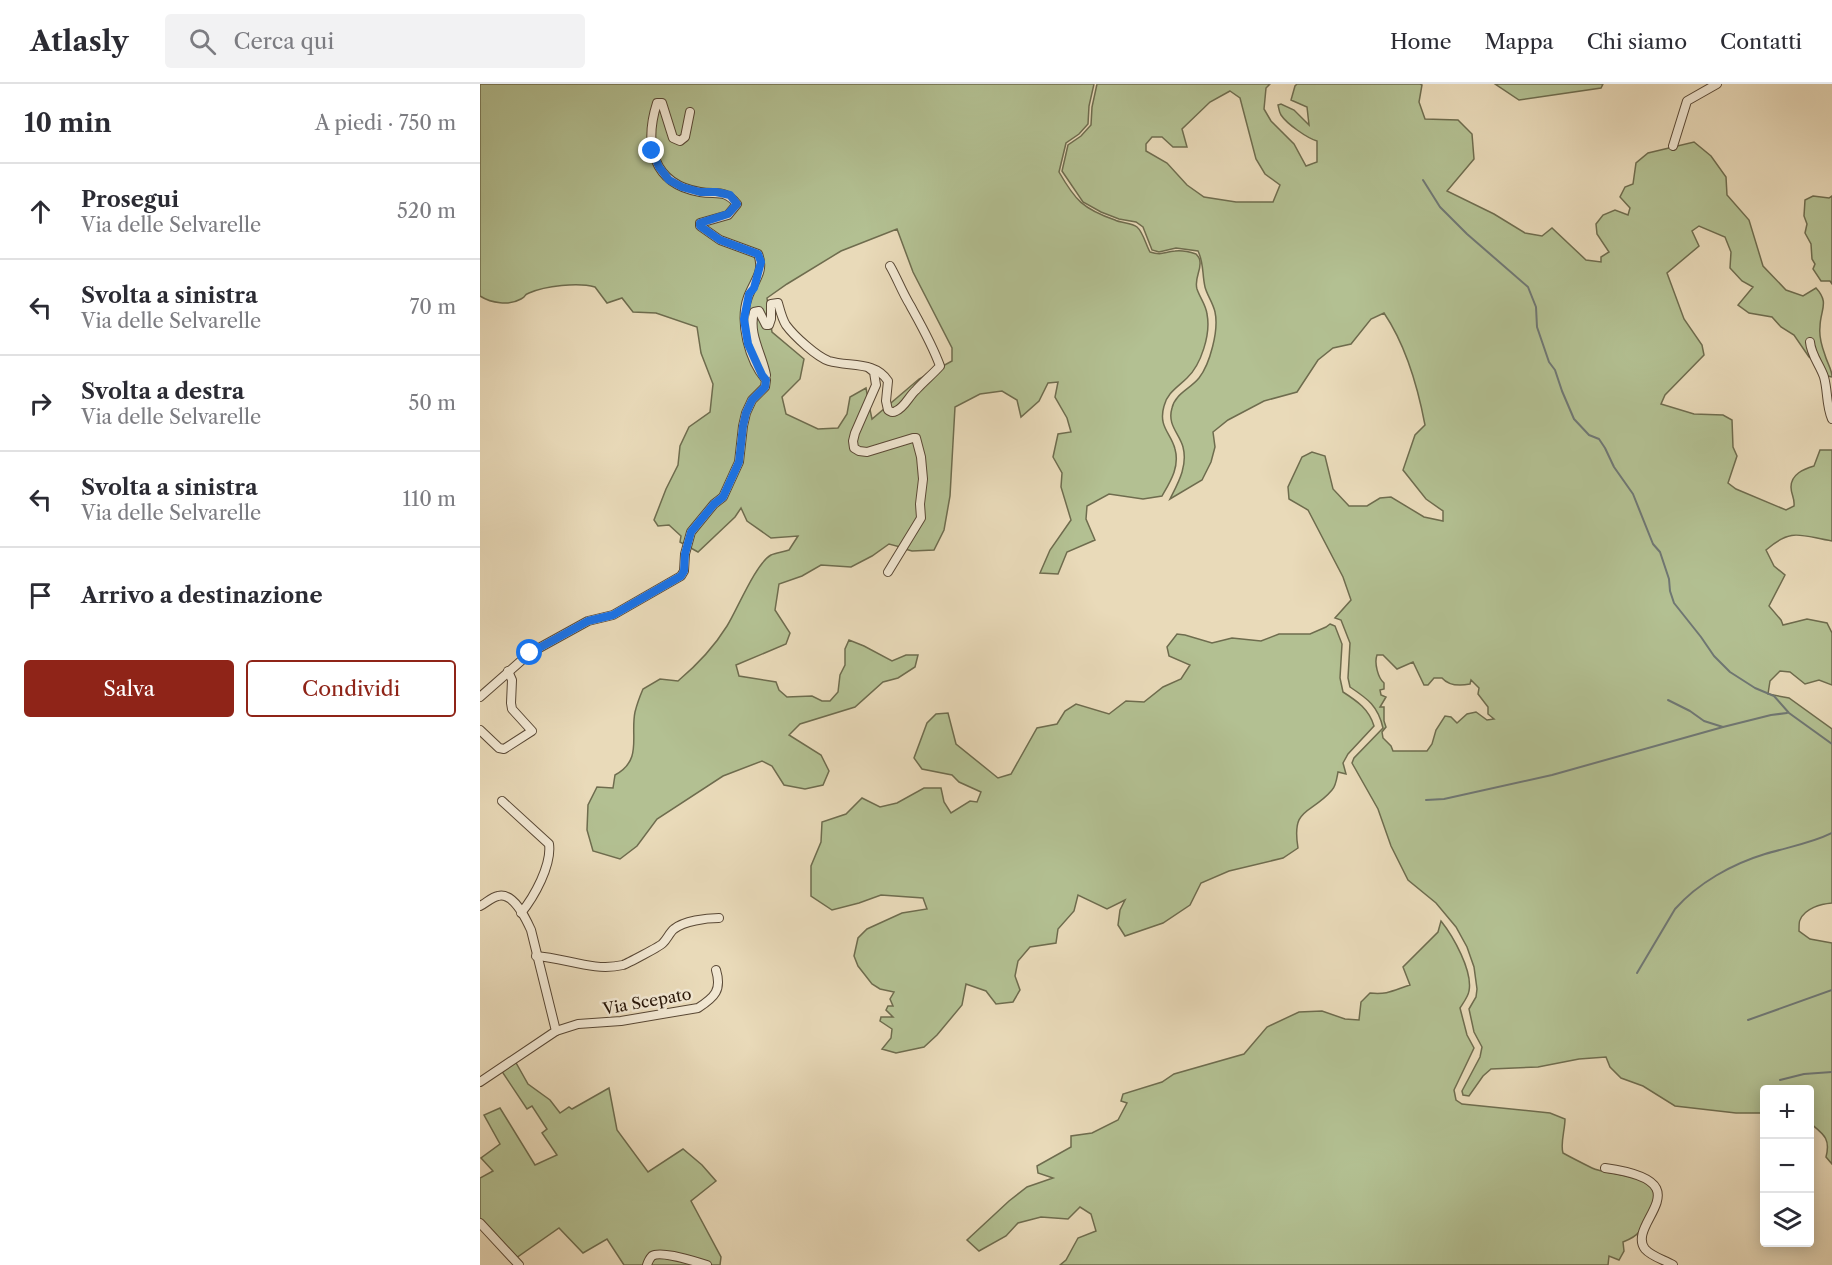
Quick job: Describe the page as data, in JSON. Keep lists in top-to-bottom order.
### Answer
{
  "streets": {
    "street": ["Via Scepato"]
  },
  "page": {
    "header": "Atlasly",
    "search": "Cerca qui",
    "nav": [
      "Home",
      "Mappa",
      "Chi siamo",
      "Contatti"
    ],
    "heading": ["10 min", "A piedi · 750 m"],
    "list": [
      ["Prosegui", "Via delle Selvarelle", "520 m"],
      ["Svolta a sinistra", "Via delle Selvarelle", "70 m"],
      ["Svolta a destra", "Via delle Selvarelle", "50 m"],
      ["Svolta a sinistra", "Via delle Selvarelle", "110 m"],
      "Arrivo a destinazione"
    ],
    "buttons": ["Salva", "Condividi"],
    "map_buttons": ["+", "−"]
  }
}
